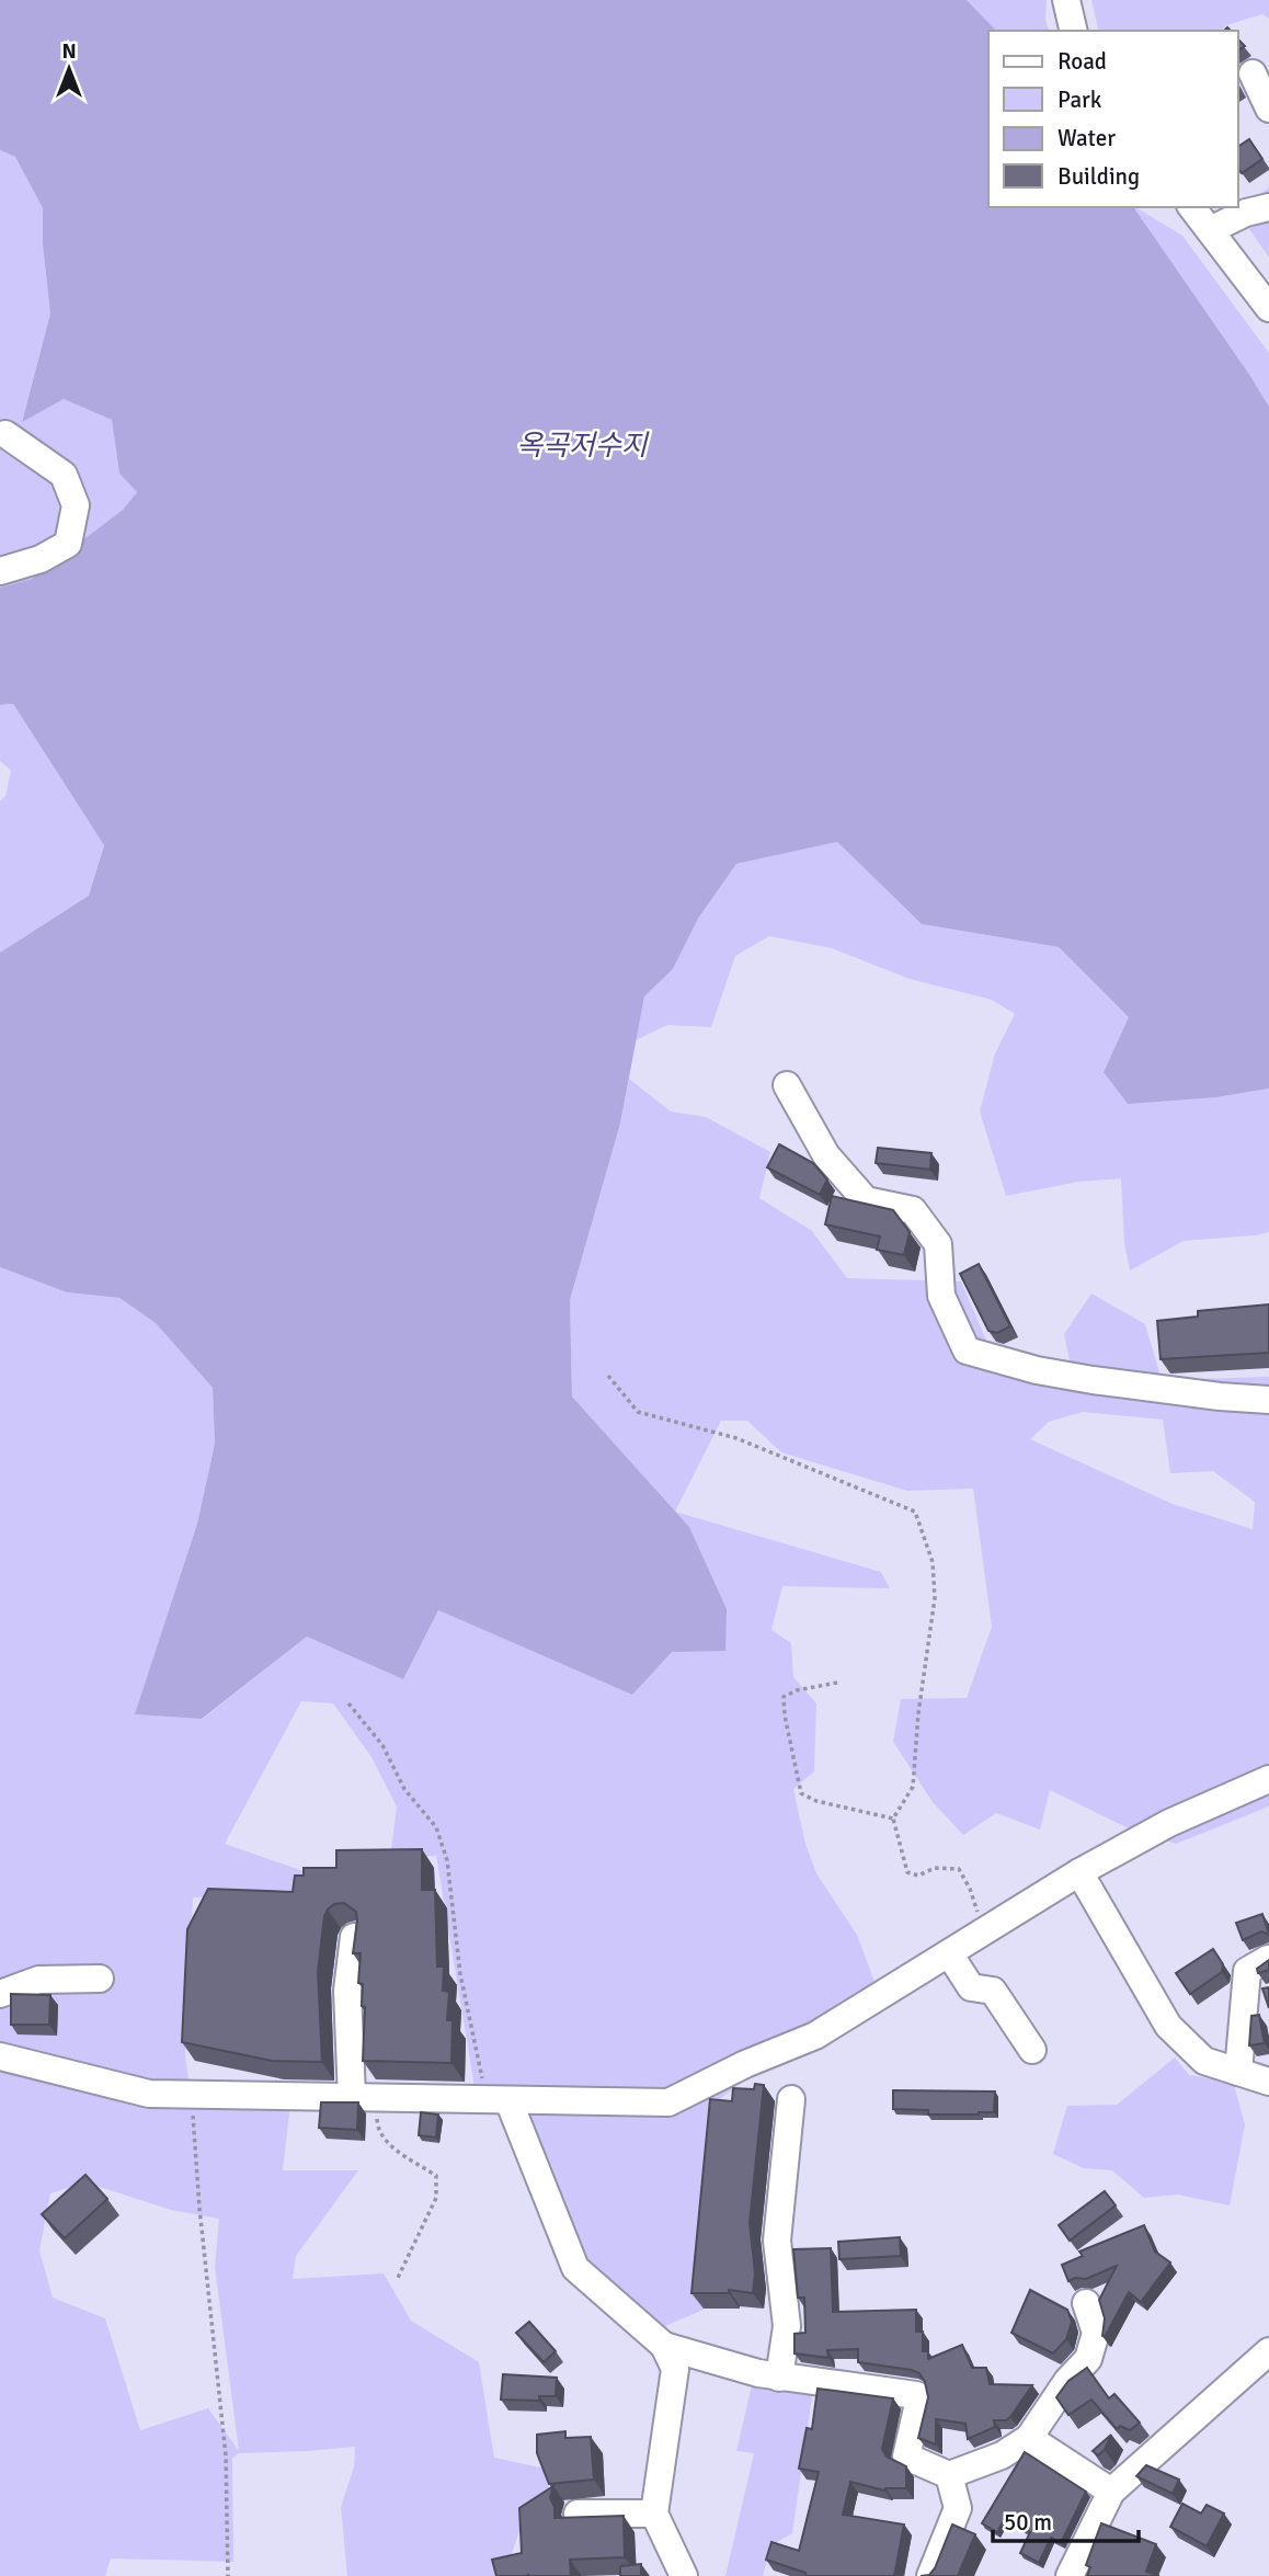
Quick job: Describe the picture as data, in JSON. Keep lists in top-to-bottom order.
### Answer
{
  "water": ["옥곡저수지"],
  "legend": [
    "Road",
    "Park",
    "Water",
    "Building"
  ],
  "scale_bar": "50 m",
  "north": "top"
}
